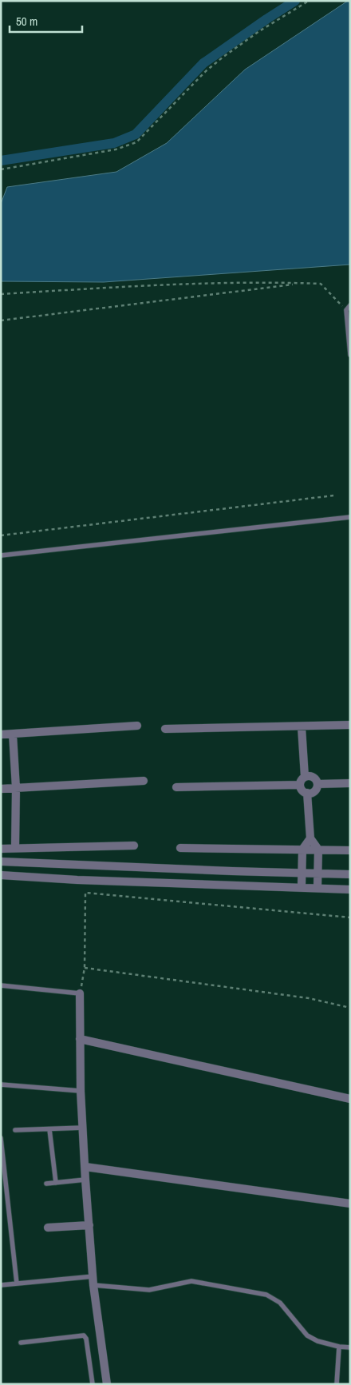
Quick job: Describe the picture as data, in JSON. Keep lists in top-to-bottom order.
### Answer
{
  "scale_bar": "50 m"
}
